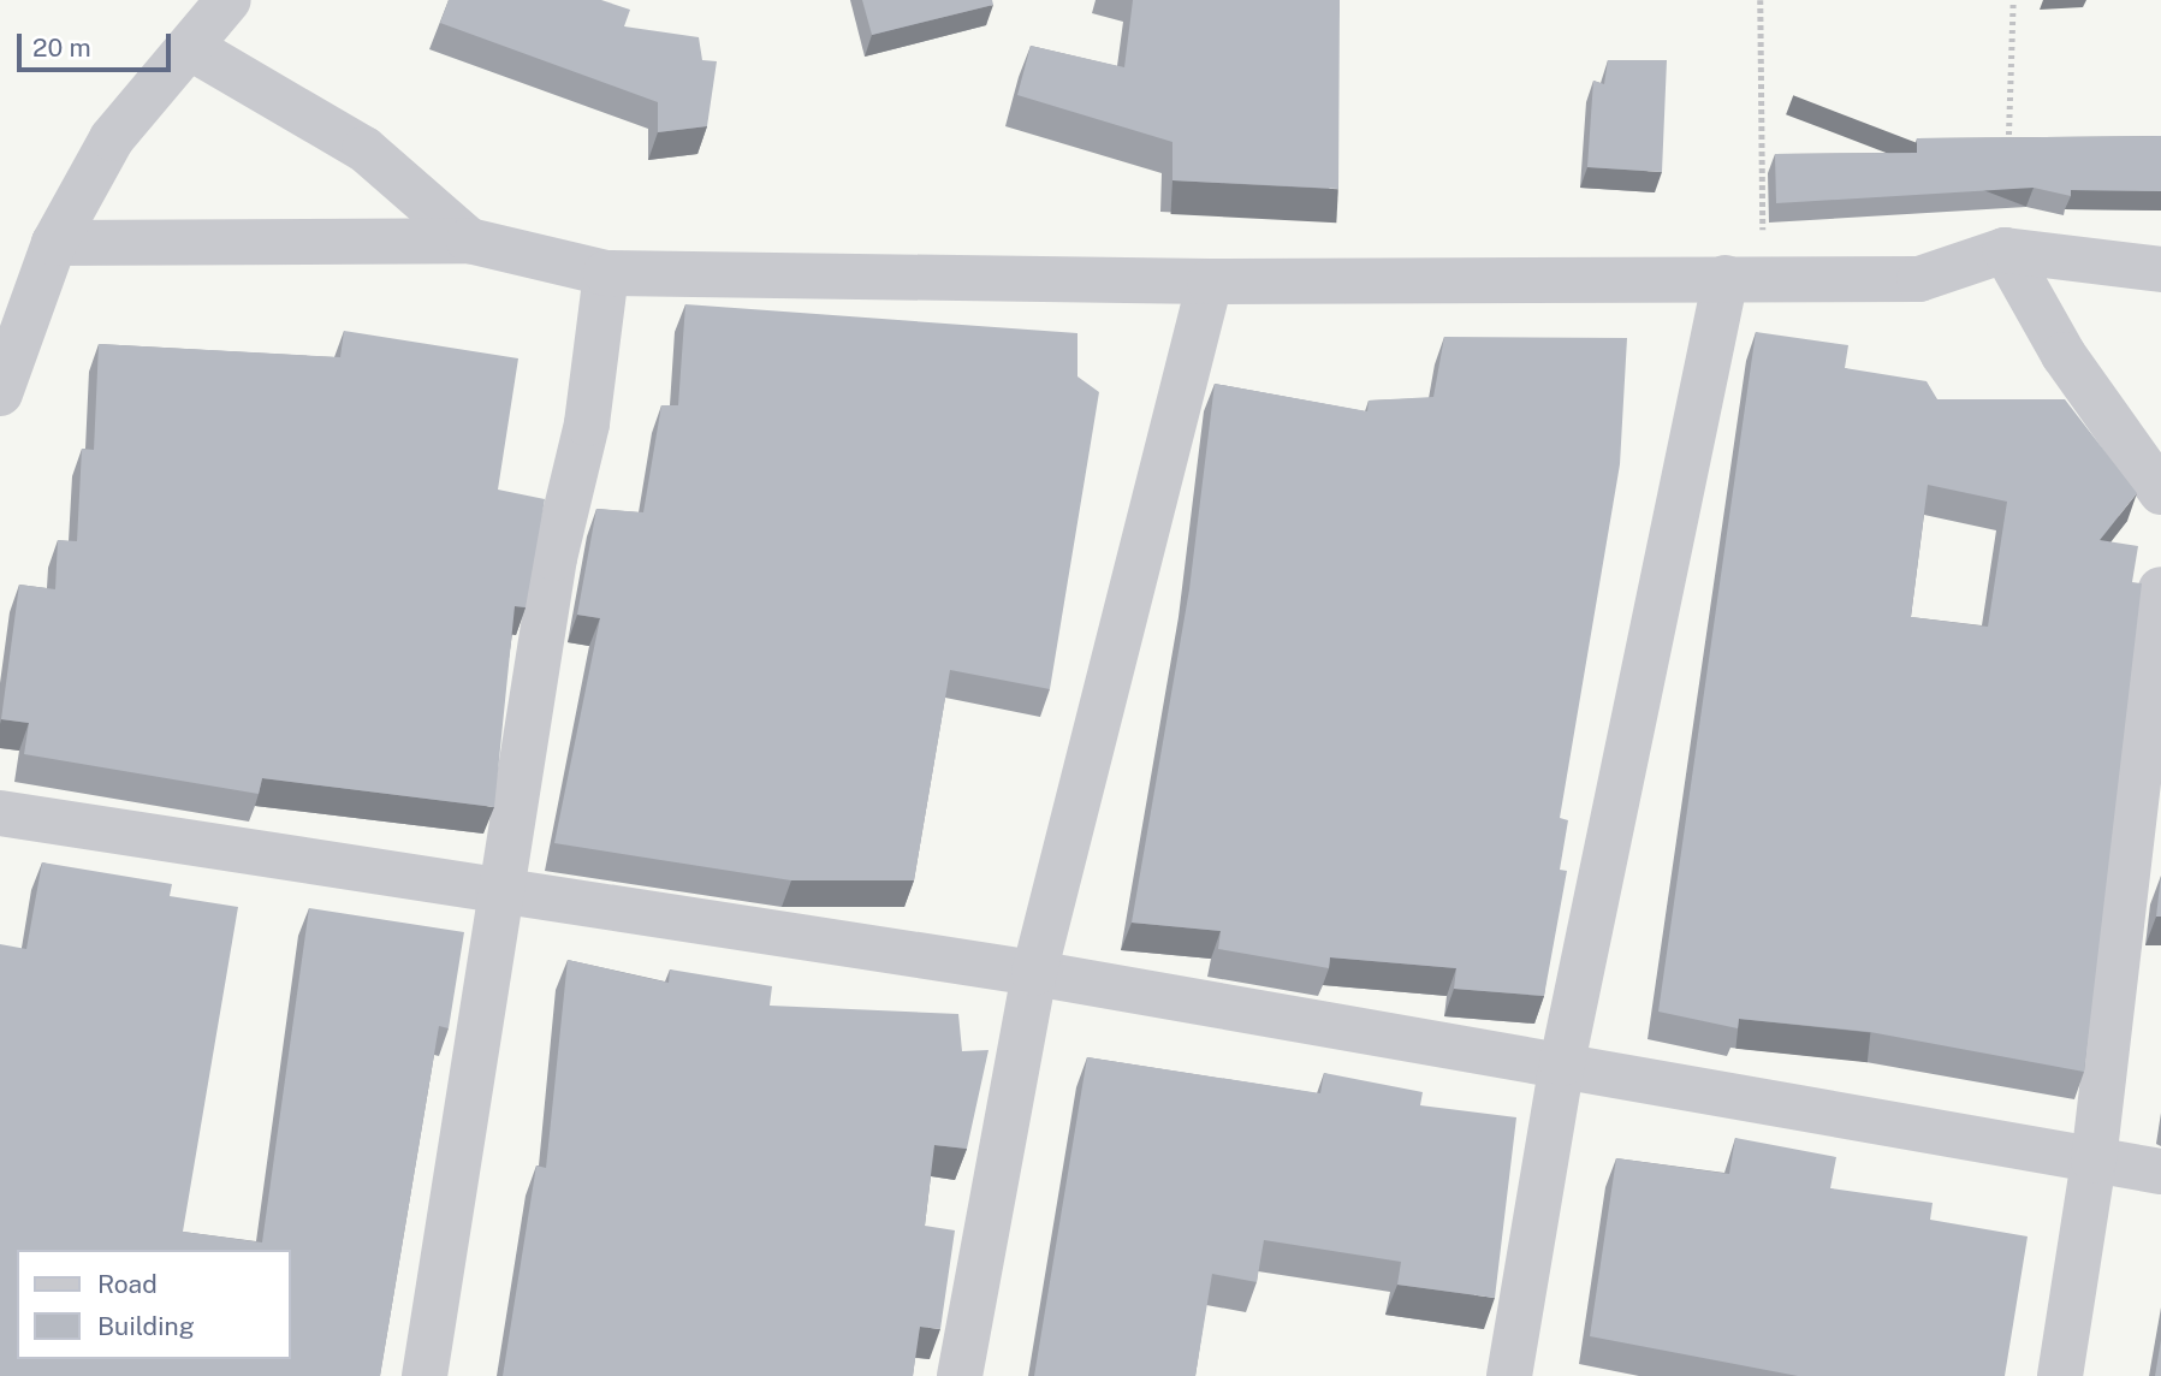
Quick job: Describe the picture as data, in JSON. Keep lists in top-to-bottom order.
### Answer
{
  "legend": ["Road", "Building"],
  "scale_bar": "20 m"
}
